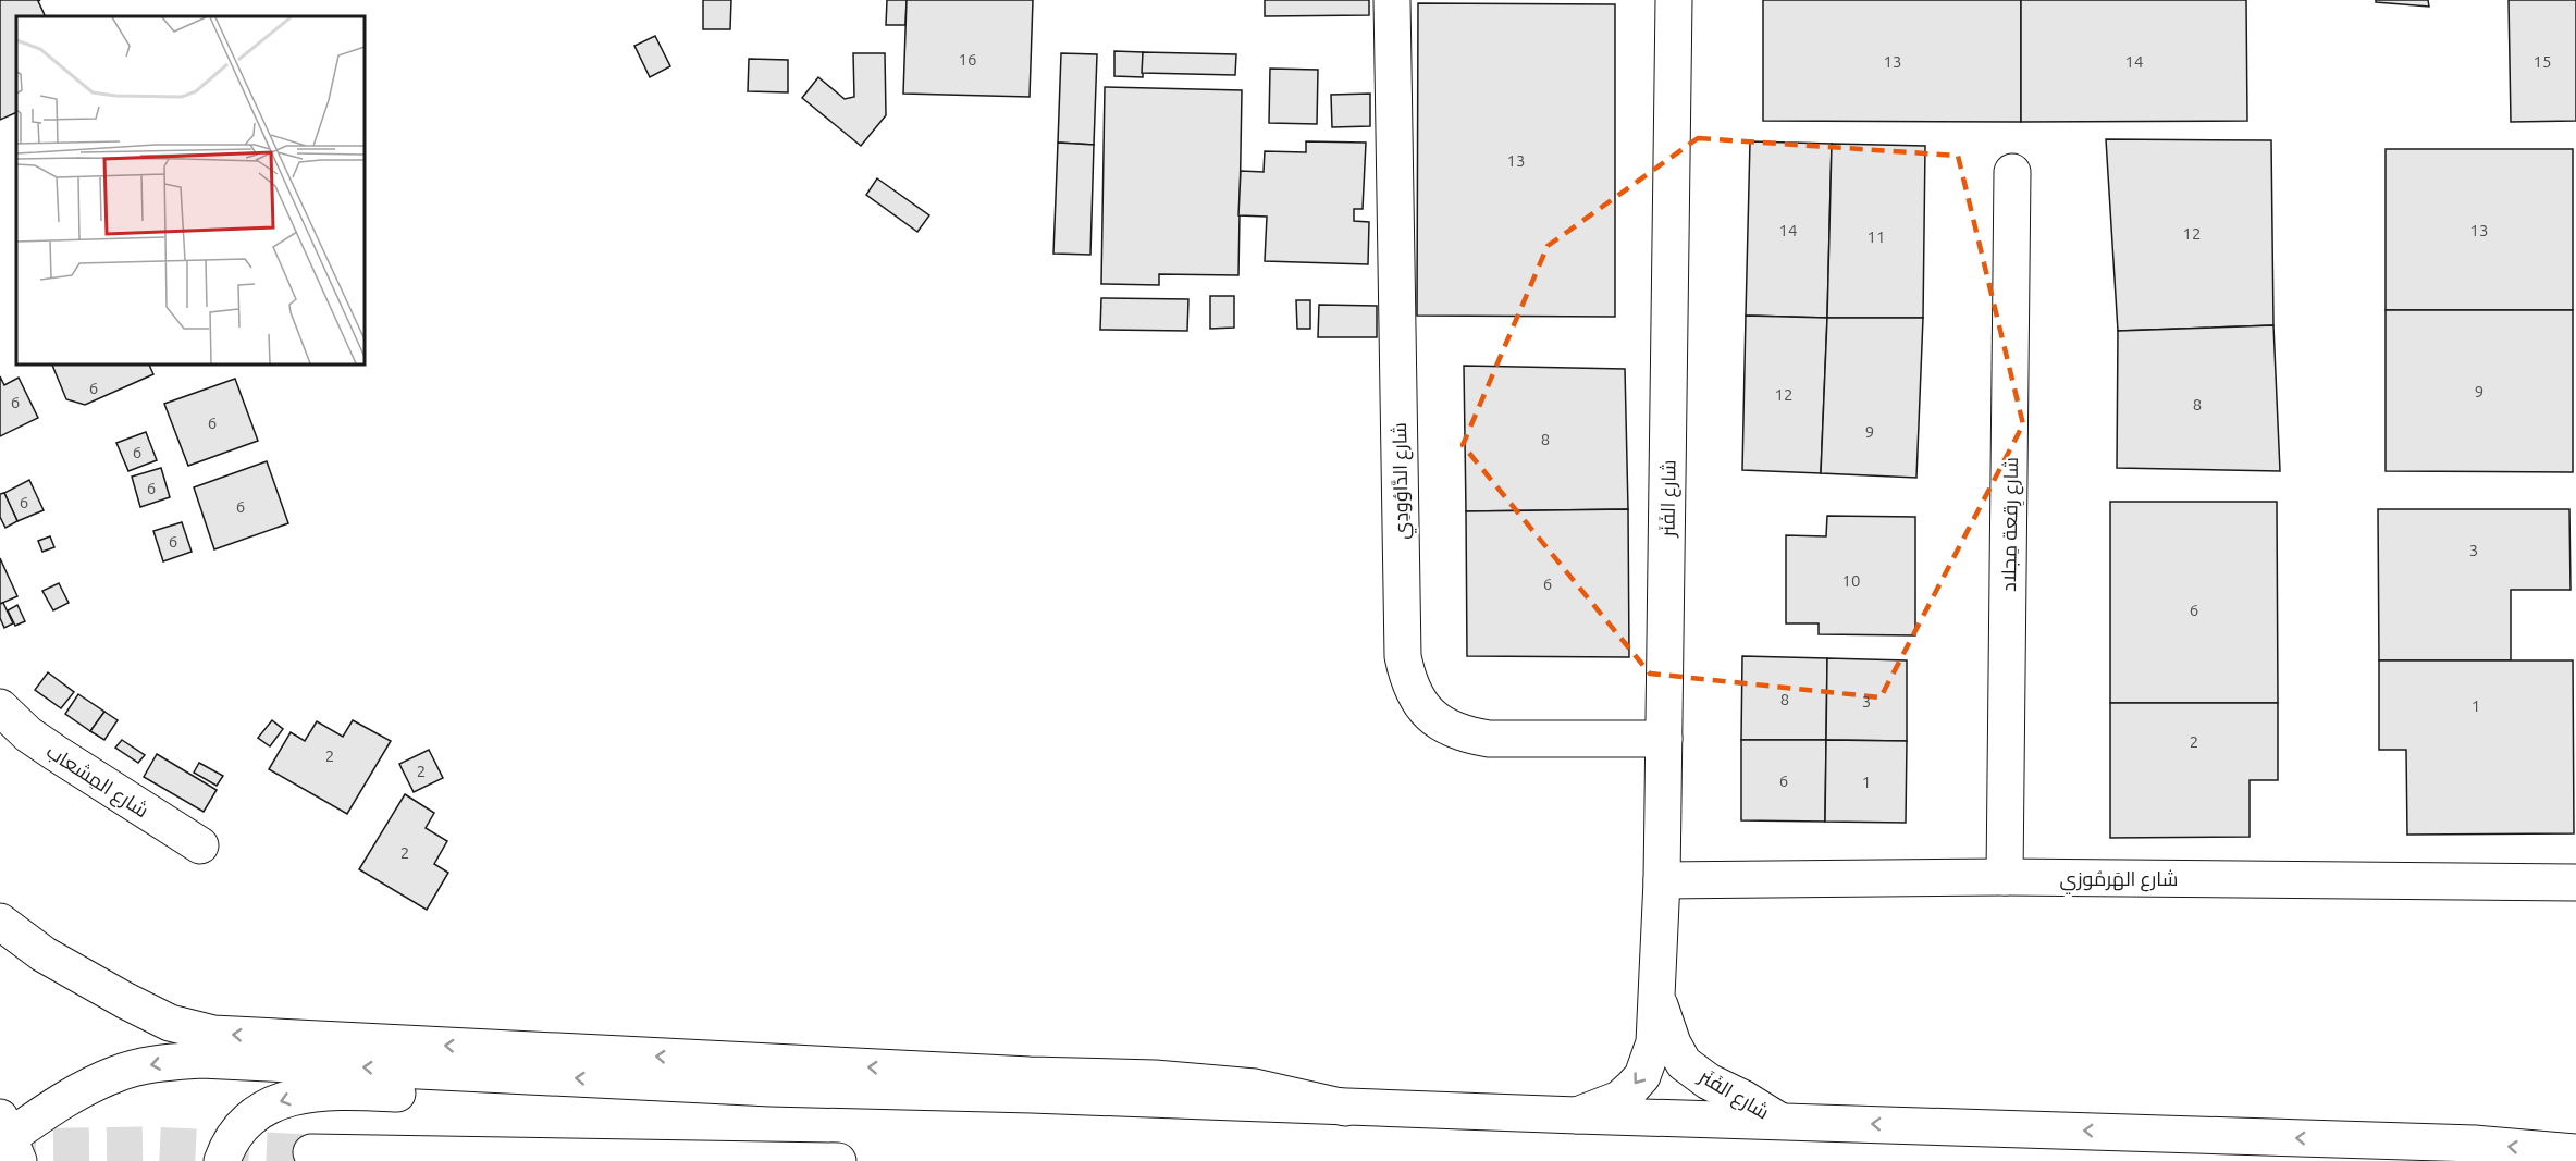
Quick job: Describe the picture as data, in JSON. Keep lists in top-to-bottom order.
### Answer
{
  "streets": {
    "main road": [
      "شارع الدَّاوُودِي",
      "شارع الفَنَر",
      "شارع رِقعة مِجلاد",
      "شارع المِشعاب",
      "شارع الهَرمُوزي"
    ]
  },
  "crossings": [
    ["شارع الدَّاوُودِي", "شارع الفَنَر"],
    ["شارع الفَنَر", "شارع الهَرمُوزي"],
    ["شارع رِقعة مِجلاد", "شارع الهَرمُوزي"]
  ],
  "house_numbers": [
    "16",
    "13",
    "14",
    "15",
    "13",
    "14",
    "13",
    "12",
    "11",
    "6",
    "9",
    "12",
    "6",
    "8",
    "6",
    "9",
    "8",
    "6",
    "6",
    "6",
    "6",
    "6",
    "3",
    "10",
    "6",
    "6",
    "8",
    "3",
    "1",
    "2",
    "2",
    "2",
    "6",
    "1",
    "2"
  ]
}
